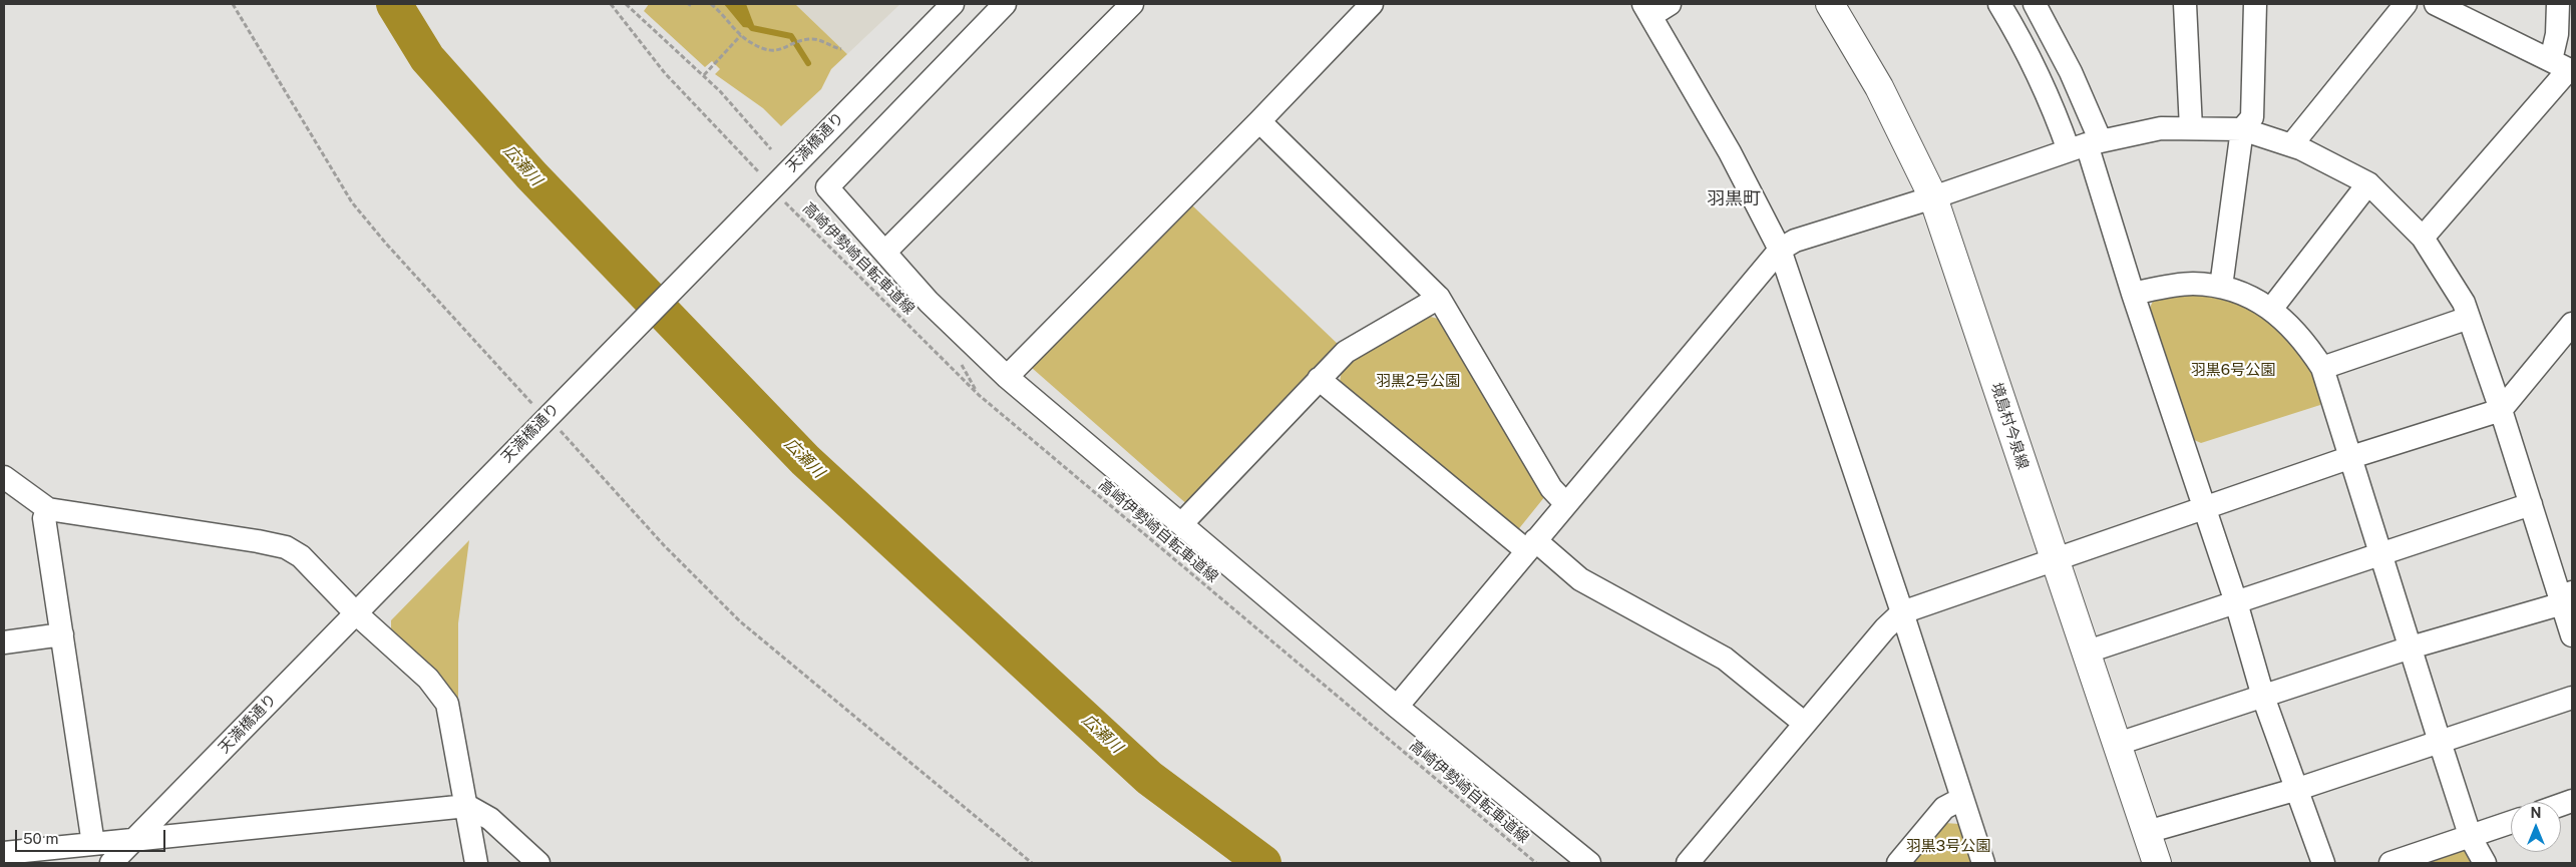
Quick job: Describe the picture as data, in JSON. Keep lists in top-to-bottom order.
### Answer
{
  "streets": {
    "main road": ["境島村今泉線"],
    "street": ["天満橋通り"],
    "path": ["高崎伊勢崎自転車道線"]
  },
  "crossings": [
    ["天満橋通り", "高崎伊勢崎自転車道線"]
  ],
  "districts": ["羽黒町"],
  "water": ["広瀬川"],
  "parks": ["羽黒6号公園", "羽黒2号公園", "羽黒3号公園"],
  "scale_bar": "50 m",
  "north": "top"
}
